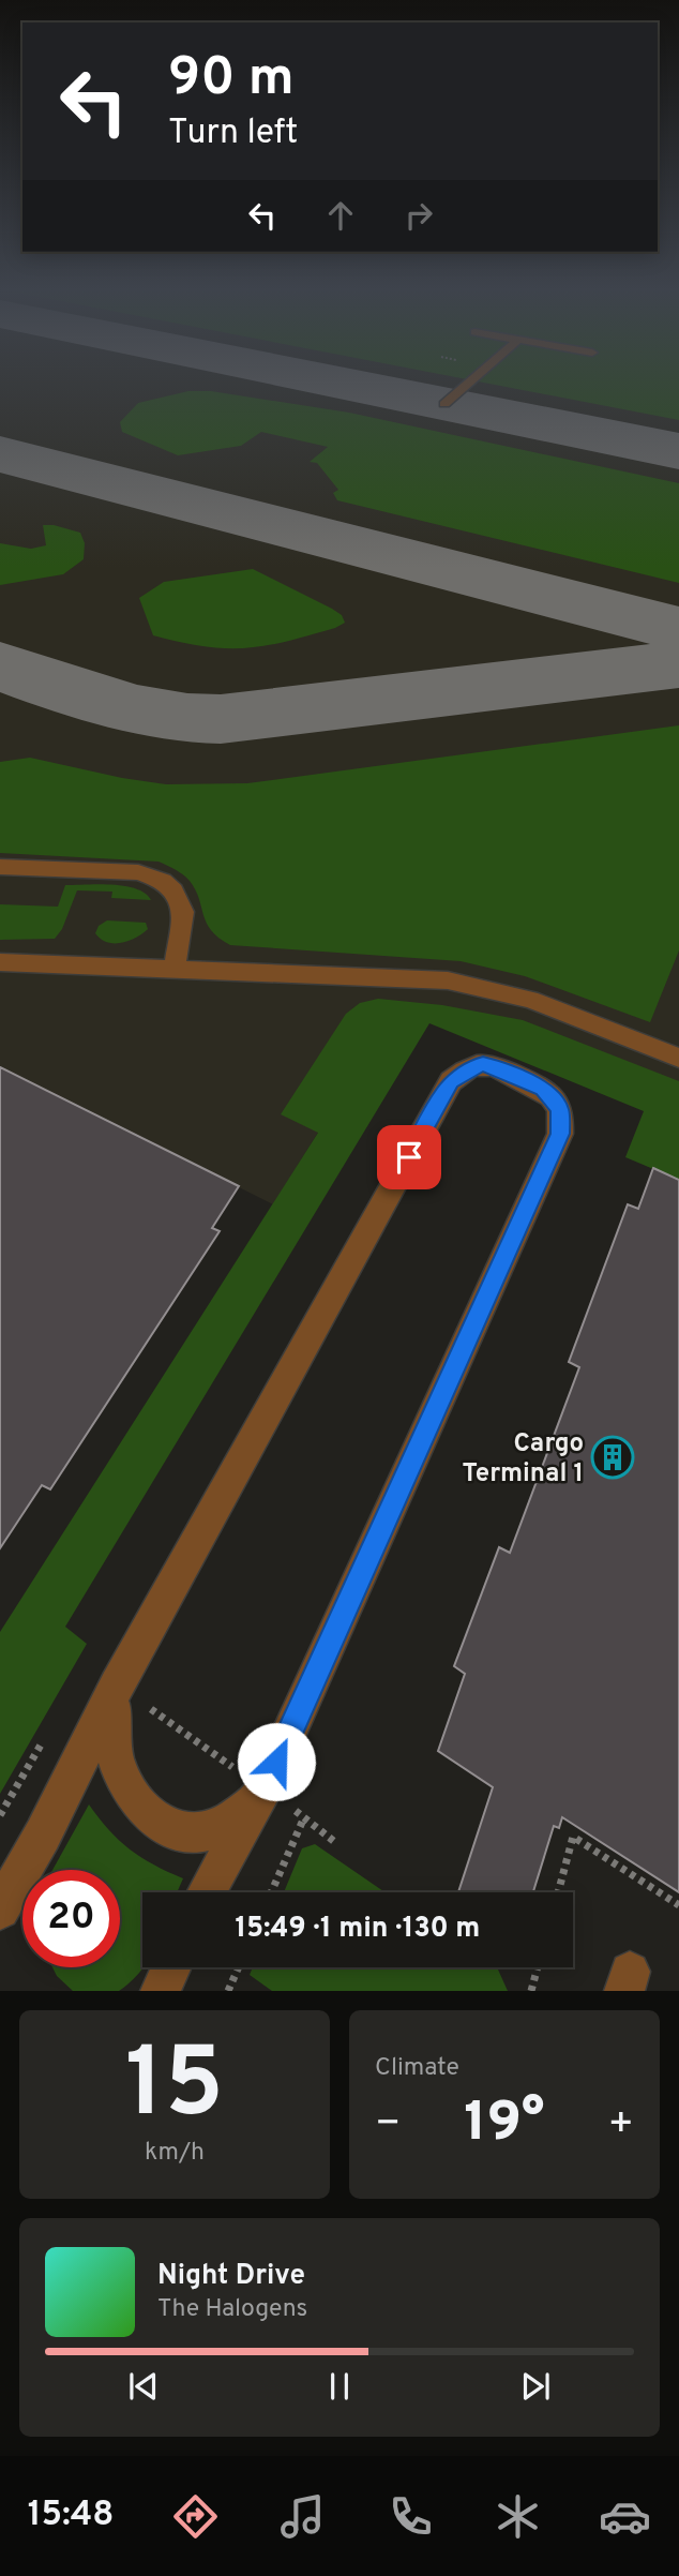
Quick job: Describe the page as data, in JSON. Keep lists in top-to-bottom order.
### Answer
{
  "places": {
    "building": ["Cargo Terminal 1"]
  },
  "page": {
    "turn": ["90 m", "Turn left"],
    "limit": "20",
    "trip": "15:49 · 1 min · 130 m",
    "tile": [
      ["15", "km/h"],
      "Climate"
    ],
    "heat": ["−", "19°", "+"],
    "song": ["Night Drive", "The Halogens"],
    "tabs": "15:48"
  }
}
